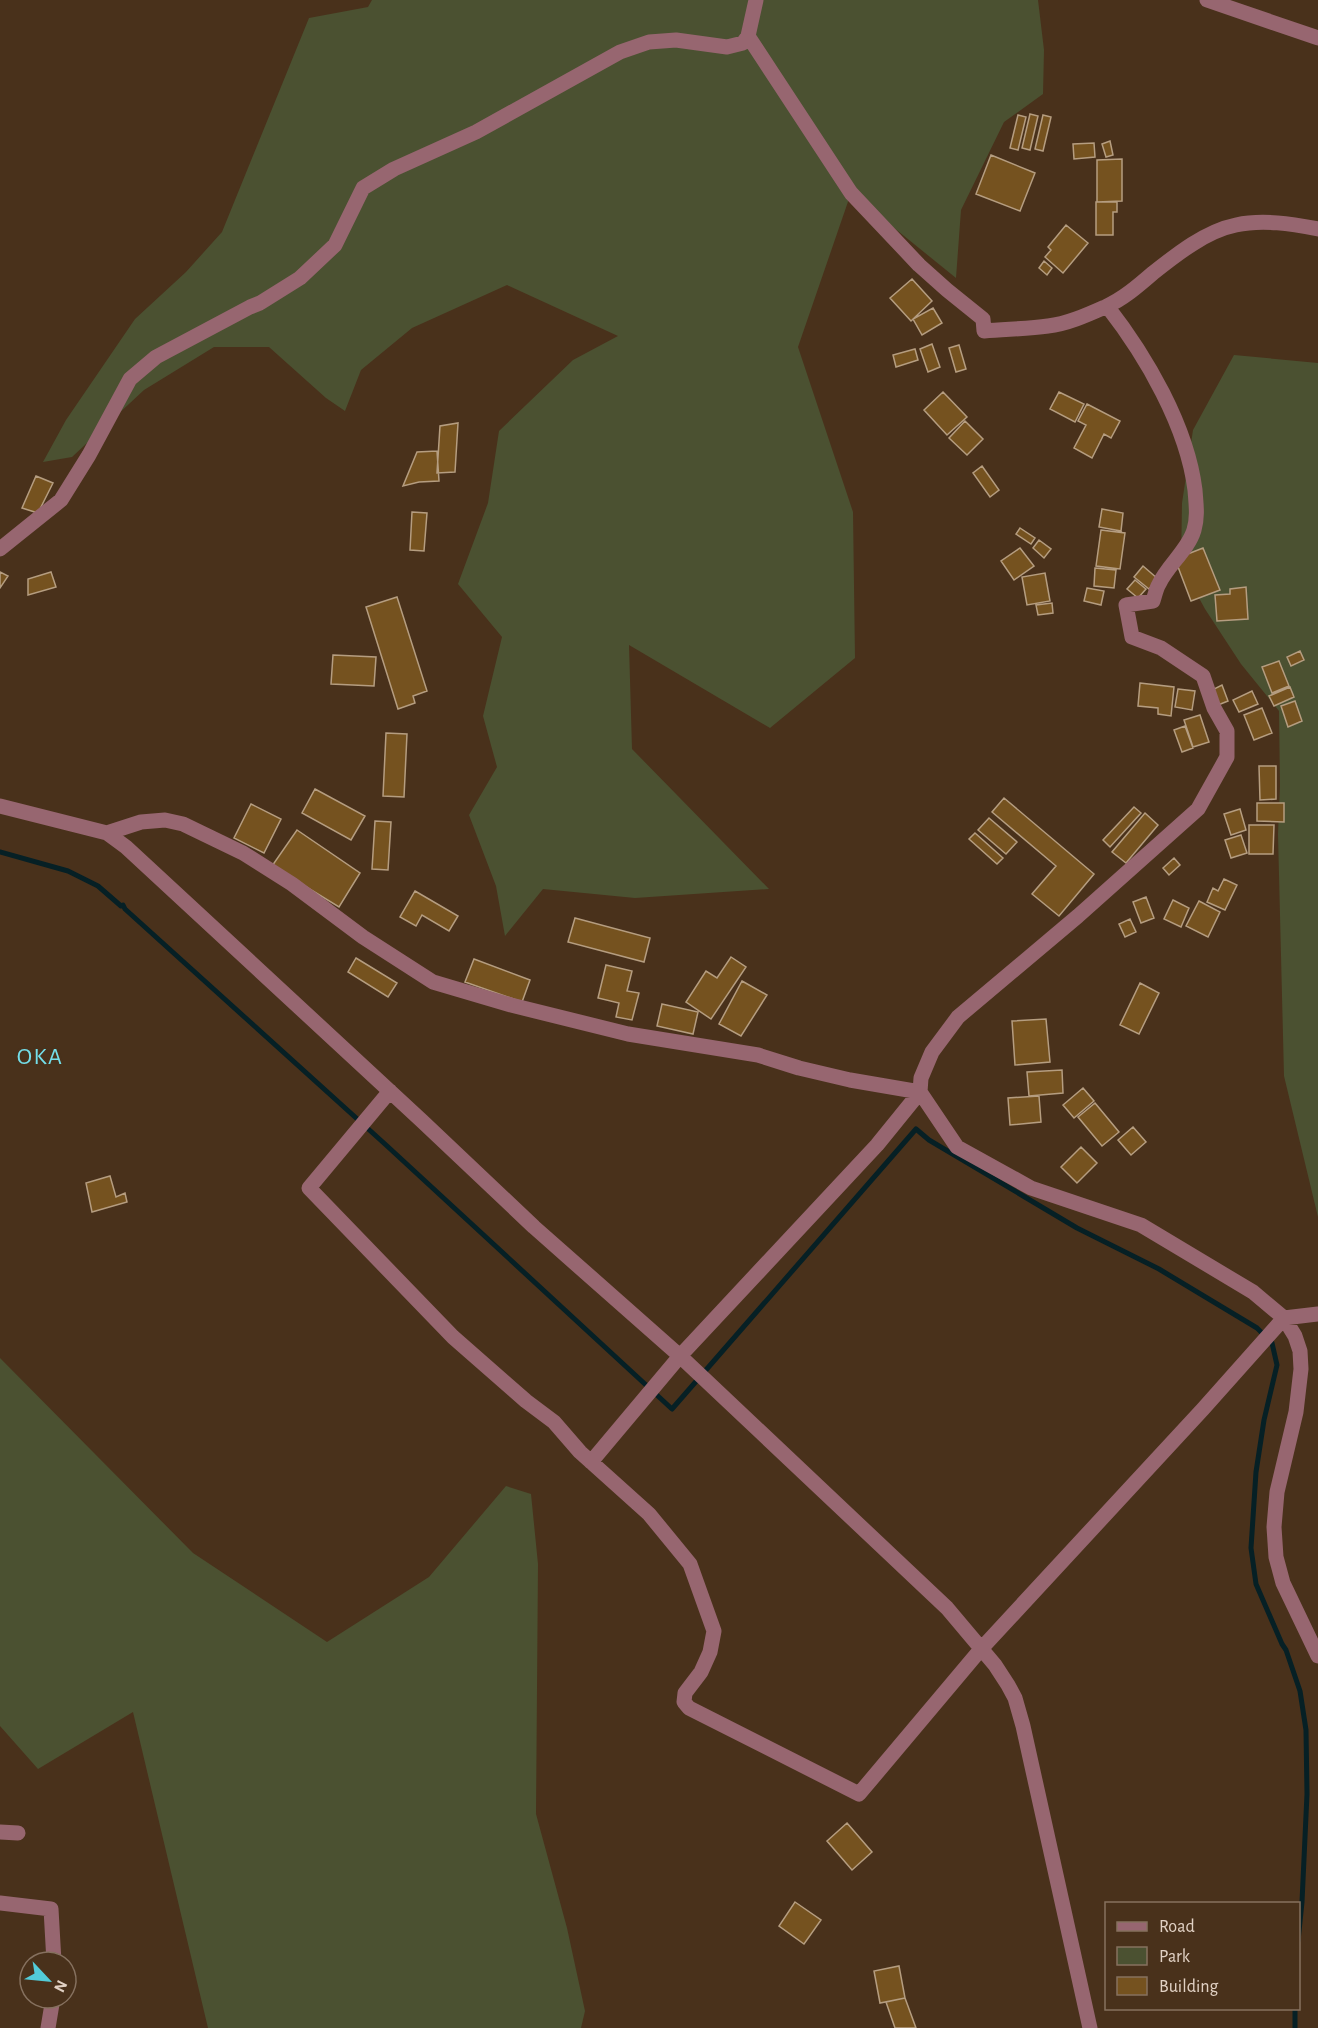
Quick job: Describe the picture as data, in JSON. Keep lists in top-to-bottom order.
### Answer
{
  "districts": ["OKA"],
  "legend": ["Road", "Park", "Building"],
  "north": "bottom right"
}
